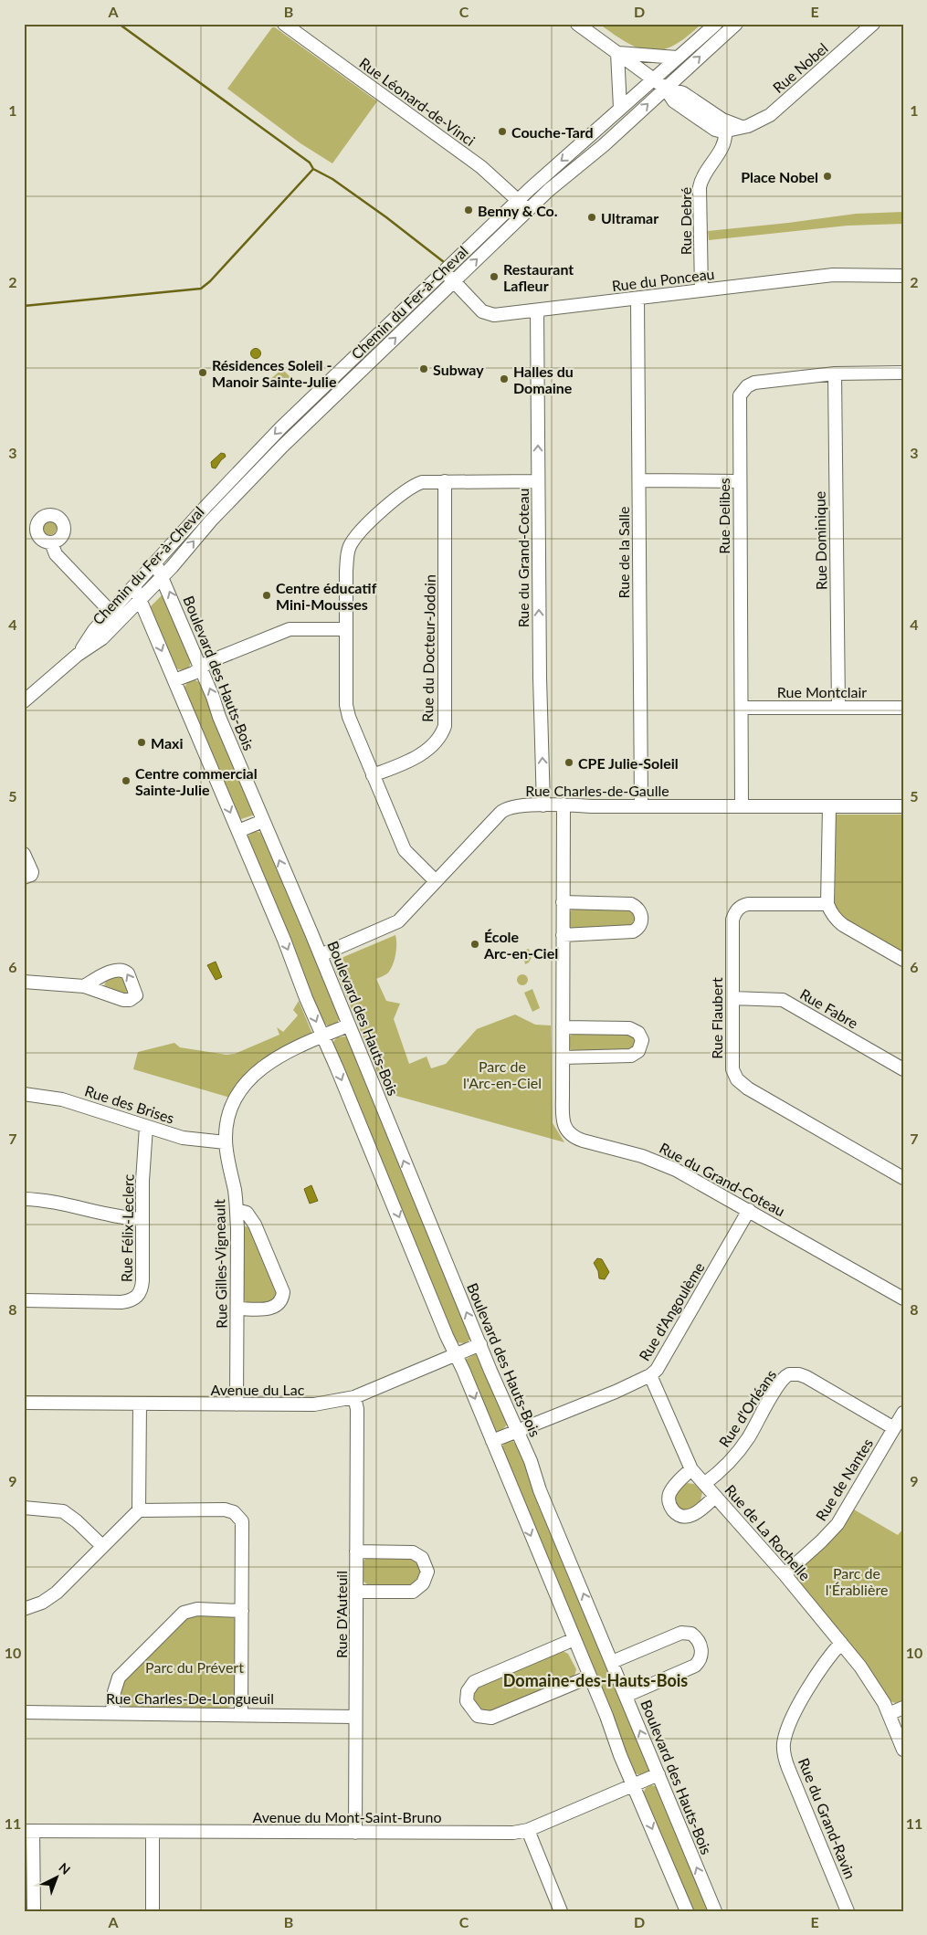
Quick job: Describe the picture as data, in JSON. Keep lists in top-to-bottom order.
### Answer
{
  "streets": {
    "street": [
      "Rue Nobel",
      "Rue Léonard-de-Vinci",
      "Rue Debré",
      "Rue du Ponceau",
      "Chemin du Fer-à-Cheval",
      "Rue Delibes",
      "Rue Dominique",
      "Rue de la Salle",
      "Rue du Grand-Coteau",
      "Rue du Docteur-Jodoin",
      "Boulevard des Hauts-Bois",
      "Rue Montclair",
      "Rue Charles-de-Gaulle",
      "Rue Fabre",
      "Rue Flaubert",
      "Rue des Brises",
      "Rue Félix-Leclerc",
      "Rue Gilles-Vigneault",
      "Rue d'Angoulème",
      "Avenue du Lac",
      "Rue d'Orléans",
      "Rue de Nantes",
      "Rue de La Rochelle",
      "Rue D'Auteuil",
      "Rue Charles-De-Longueuil",
      "Avenue du Mont-Saint-Bruno",
      "Rue du Grand-Ravin"
    ]
  },
  "crossings": [
    ["Rue Nobel", "Rue Debré"],
    ["Rue Léonard-de-Vinci", "Chemin du Fer-à-Cheval"],
    ["Rue Debré", "Rue du Ponceau"],
    ["Rue du Ponceau", "Chemin du Fer-à-Cheval"],
    ["Rue du Ponceau", "Rue de la Salle"],
    ["Rue du Ponceau", "Rue du Grand-Coteau"],
    ["Chemin du Fer-à-Cheval", "Boulevard des Hauts-Bois"],
    ["Rue Delibes", "Rue Dominique"],
    ["Rue Delibes", "Rue Montclair"],
    ["Rue Delibes", "Rue Charles-de-Gaulle"],
    ["Rue Dominique", "Rue Montclair"],
    ["Rue de la Salle", "Rue Charles-de-Gaulle"],
    ["Rue du Grand-Coteau", "Rue Charles-de-Gaulle"],
    ["Rue du Grand-Coteau", "Rue d'Angoulème"],
    ["Boulevard des Hauts-Bois", "Rue Charles-de-Gaulle"],
    ["Boulevard des Hauts-Bois", "Rue Gilles-Vigneault"],
    ["Boulevard des Hauts-Bois", "Rue d'Angoulème"],
    ["Boulevard des Hauts-Bois", "Avenue du Lac"],
    ["Boulevard des Hauts-Bois", "Avenue du Mont-Saint-Bruno"],
    ["Rue Fabre", "Rue Flaubert"],
    ["Rue des Brises", "Rue Félix-Leclerc"],
    ["Rue des Brises", "Rue Gilles-Vigneault"],
    ["Rue Gilles-Vigneault", "Avenue du Lac"],
    ["Rue d'Angoulème", "Rue de La Rochelle"],
    ["Avenue du Lac", "Rue D'Auteuil"],
    ["Rue d'Orléans", "Rue de Nantes"],
    ["Rue d'Orléans", "Rue de La Rochelle"],
    ["Rue de Nantes", "Rue de La Rochelle"],
    ["Rue de La Rochelle", "Rue du Grand-Ravin"],
    ["Rue D'Auteuil", "Rue Charles-De-Longueuil"],
    ["Rue D'Auteuil", "Avenue du Mont-Saint-Bruno"]
  ],
  "one_way": ["Rue du Grand-Coteau"],
  "districts": ["Domaine-des-Hauts-Bois"],
  "parks": ["Parc de l'Arc-en-Ciel", "Parc de l'Érablière", "Parc du Prévert"],
  "places": [
    "Couche-Tard",
    "Place Nobel",
    "Benny & Co.",
    "Ultramar",
    "Restaurant Lafleur",
    "Subway",
    "Résidences Soleil - Manoir Sainte-Julie",
    "Halles du Domaine",
    "Centre éducatif Mini-Mousses",
    "Maxi",
    "CPE Julie-Soleil",
    "Centre commercial Sainte-Julie",
    "École Arc-en-Ciel"
  ],
  "north": "top right",
  "grid": {
    "columns": [
      "A",
      "B",
      "C",
      "D",
      "E"
    ],
    "rows": [
      "1",
      "2",
      "3",
      "4",
      "5",
      "6",
      "7",
      "8",
      "9",
      "10",
      "11"
    ]
  }
}
